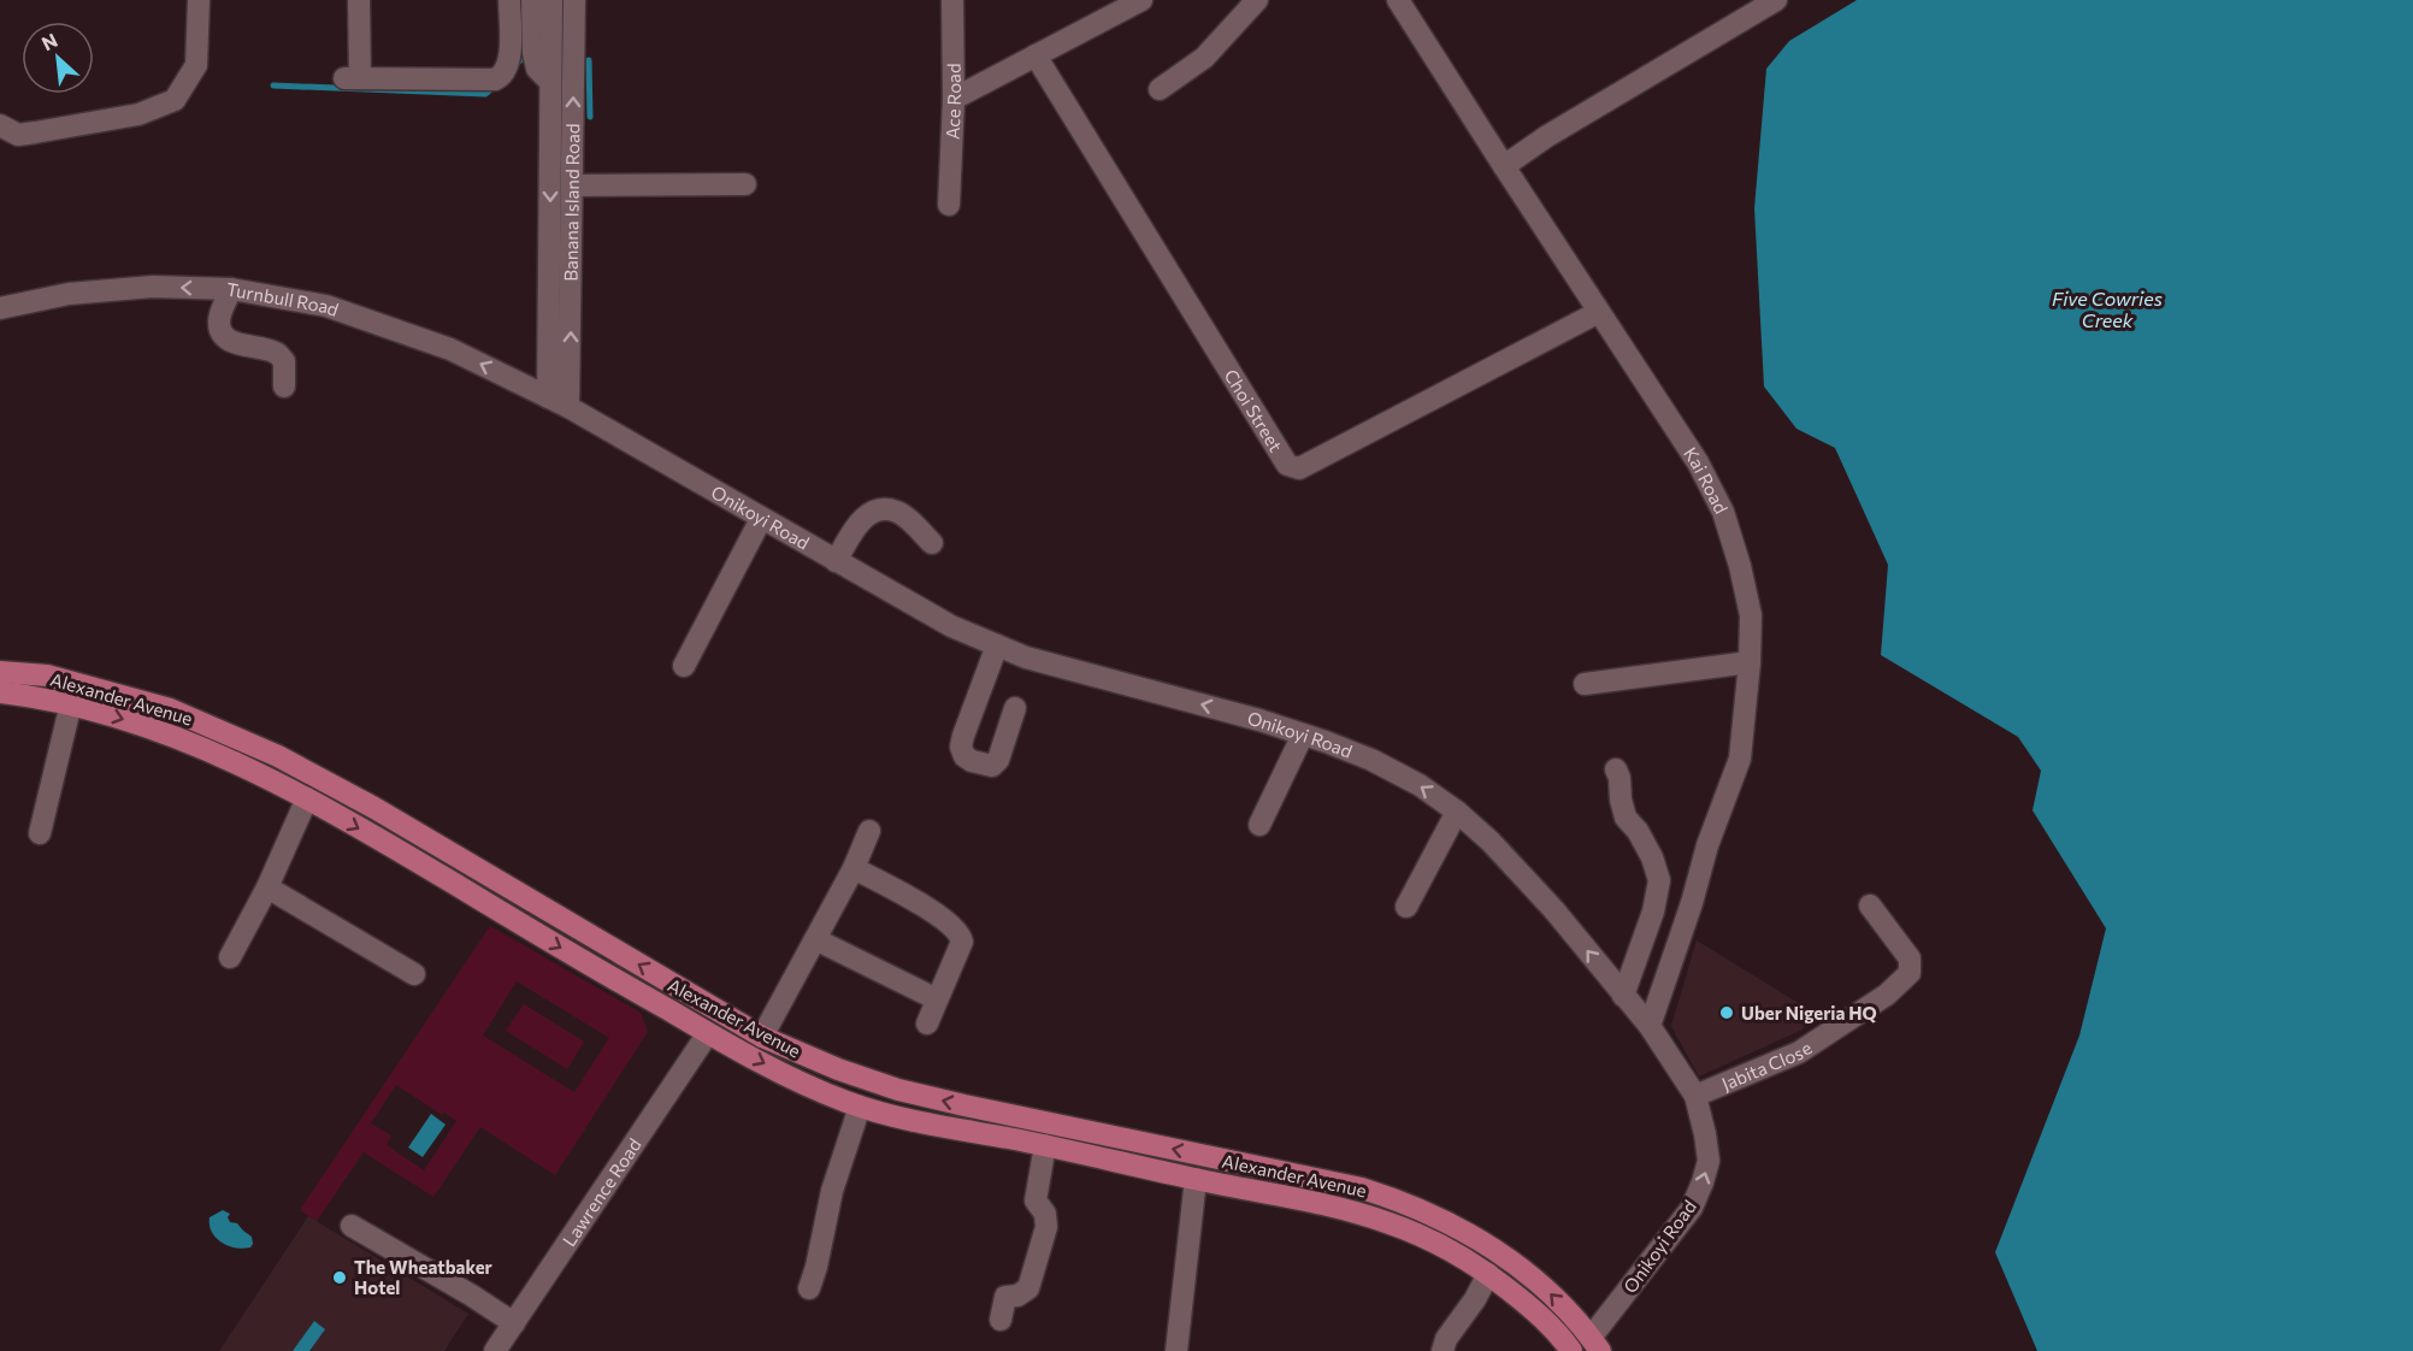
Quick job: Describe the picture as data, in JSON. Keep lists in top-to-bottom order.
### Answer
{
  "streets": {
    "main road": ["Alexander Avenue"],
    "street": [
      "Ace Road",
      "Banana Island Road",
      "Turnbull Road",
      "Choi Street",
      "Kai Road",
      "Onikoyi Road",
      "Jabita Close",
      "Lawrence Road"
    ]
  },
  "crossings": [
    ["Banana Island Road", "Turnbull Road"],
    ["Banana Island Road", "Onikoyi Road"],
    ["Turnbull Road", "Onikoyi Road"],
    ["Choi Street", "Kai Road"],
    ["Kai Road", "Onikoyi Road"],
    ["Onikoyi Road", "Alexander Avenue"],
    ["Onikoyi Road", "Jabita Close"],
    ["Alexander Avenue", "Lawrence Road"]
  ],
  "one_way": ["Turnbull Road"],
  "water": ["Five Cowries Creek"],
  "places": ["Uber Nigeria HQ", "The Wheatbaker Hotel"],
  "north": "top left"
}
